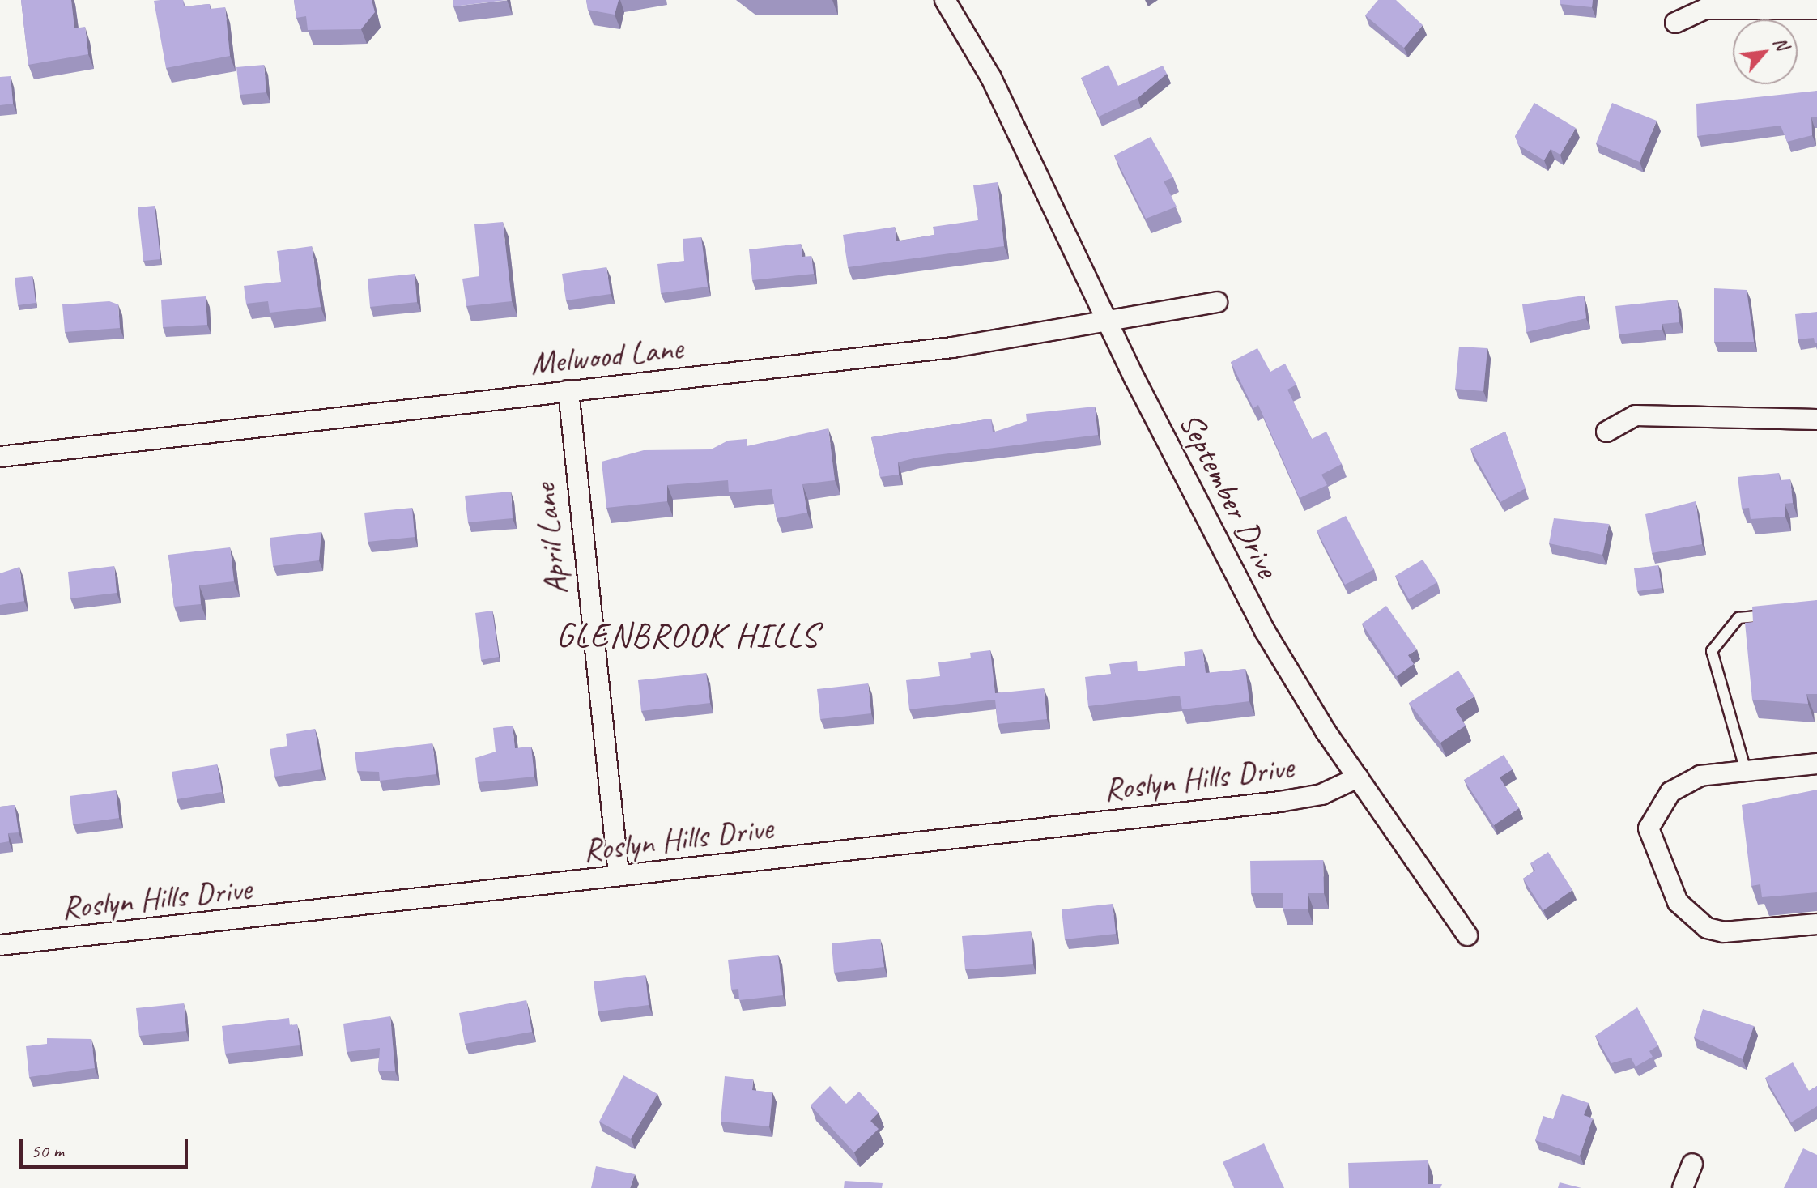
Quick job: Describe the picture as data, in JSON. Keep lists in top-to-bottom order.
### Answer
{
  "streets": {
    "street": [
      "Melwood Lane",
      "September Drive",
      "April Lane",
      "Roslyn Hills Drive"
    ]
  },
  "crossings": [
    ["Melwood Lane", "September Drive"],
    ["Melwood Lane", "April Lane"],
    ["September Drive", "Roslyn Hills Drive"],
    ["April Lane", "Roslyn Hills Drive"]
  ],
  "districts": ["GLENBROOK HILLS"],
  "scale_bar": "50 m",
  "north": "top right"
}
